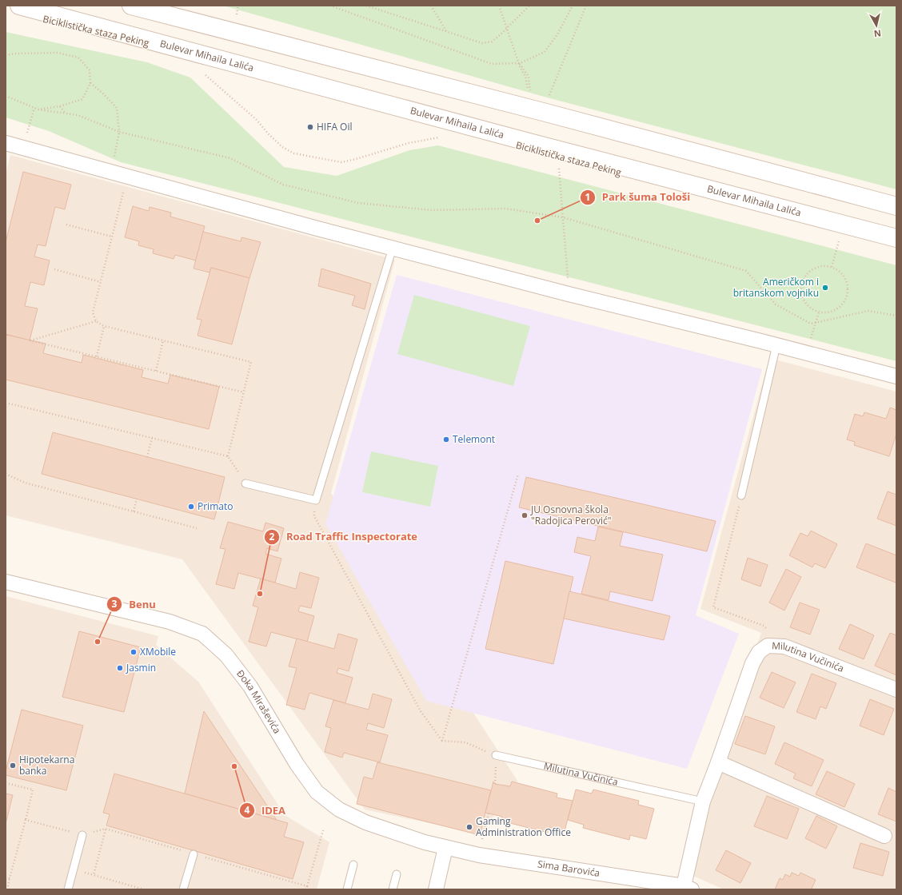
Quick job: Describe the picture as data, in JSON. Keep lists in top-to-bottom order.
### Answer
{
  "streets": {
    "main road": ["Bulevar Mihaila Lalića"],
    "street": ["Milutina Vučinića", "Đoka Miraševića", "Sima Barovića"]
  },
  "crossings": [
    ["Milutina Vučinića", "Sima Barovića"],
    ["Đoka Miraševića", "Sima Barovića"]
  ],
  "places": [
    "HIFA Oil",
    "Park šuma Tološi",
    "Američkom i britanskom vojniku",
    "Telemont",
    "Primato",
    "JU Osnovna škola \"Radojica Perović\"",
    "Road Traffic Inspectorate",
    "Benu",
    "XMobile",
    "Jasmin",
    "Hipotekarna banka",
    "IDEA",
    "Gaming Administration Office"
  ],
  "north": "bottom"
}
